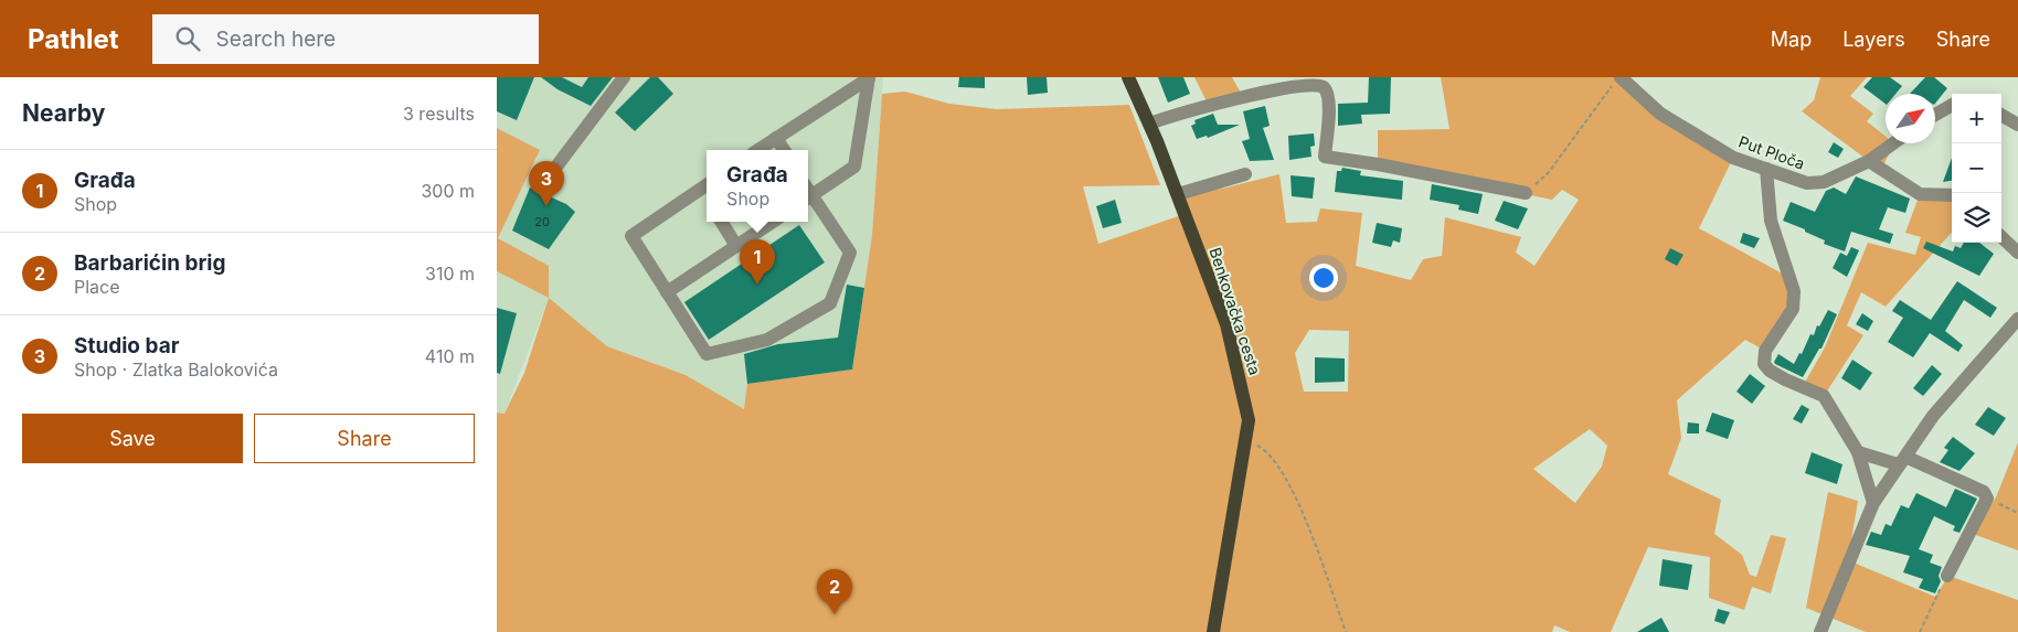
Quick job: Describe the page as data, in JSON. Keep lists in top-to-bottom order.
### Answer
{
  "streets": {
    "main road": ["Benkovačka cesta"],
    "street": ["Put Ploča"]
  },
  "house_numbers": ["20"],
  "north": "top right",
  "page": {
    "header": "Pathlet",
    "search": "Search here",
    "nav": ["Map", "Layers", "Share"],
    "heading": ["Nearby", "3 results"],
    "map_buttons": ["+", "−"],
    "list": [
      {
        "mark": "1",
        "name": "Građa",
        "note": "Shop",
        "value": "300 m"
      },
      {
        "mark": "2",
        "name": "Barbarićin brig",
        "note": "Place",
        "value": "310 m"
      },
      {
        "mark": "3",
        "name": "Studio bar",
        "note": "Shop · Zlatka Balokovića",
        "value": "410 m"
      }
    ],
    "popup": ["Građa", "Shop"],
    "pins": ["3", "1", "2"],
    "buttons": ["Save", "Share"]
  }
}
